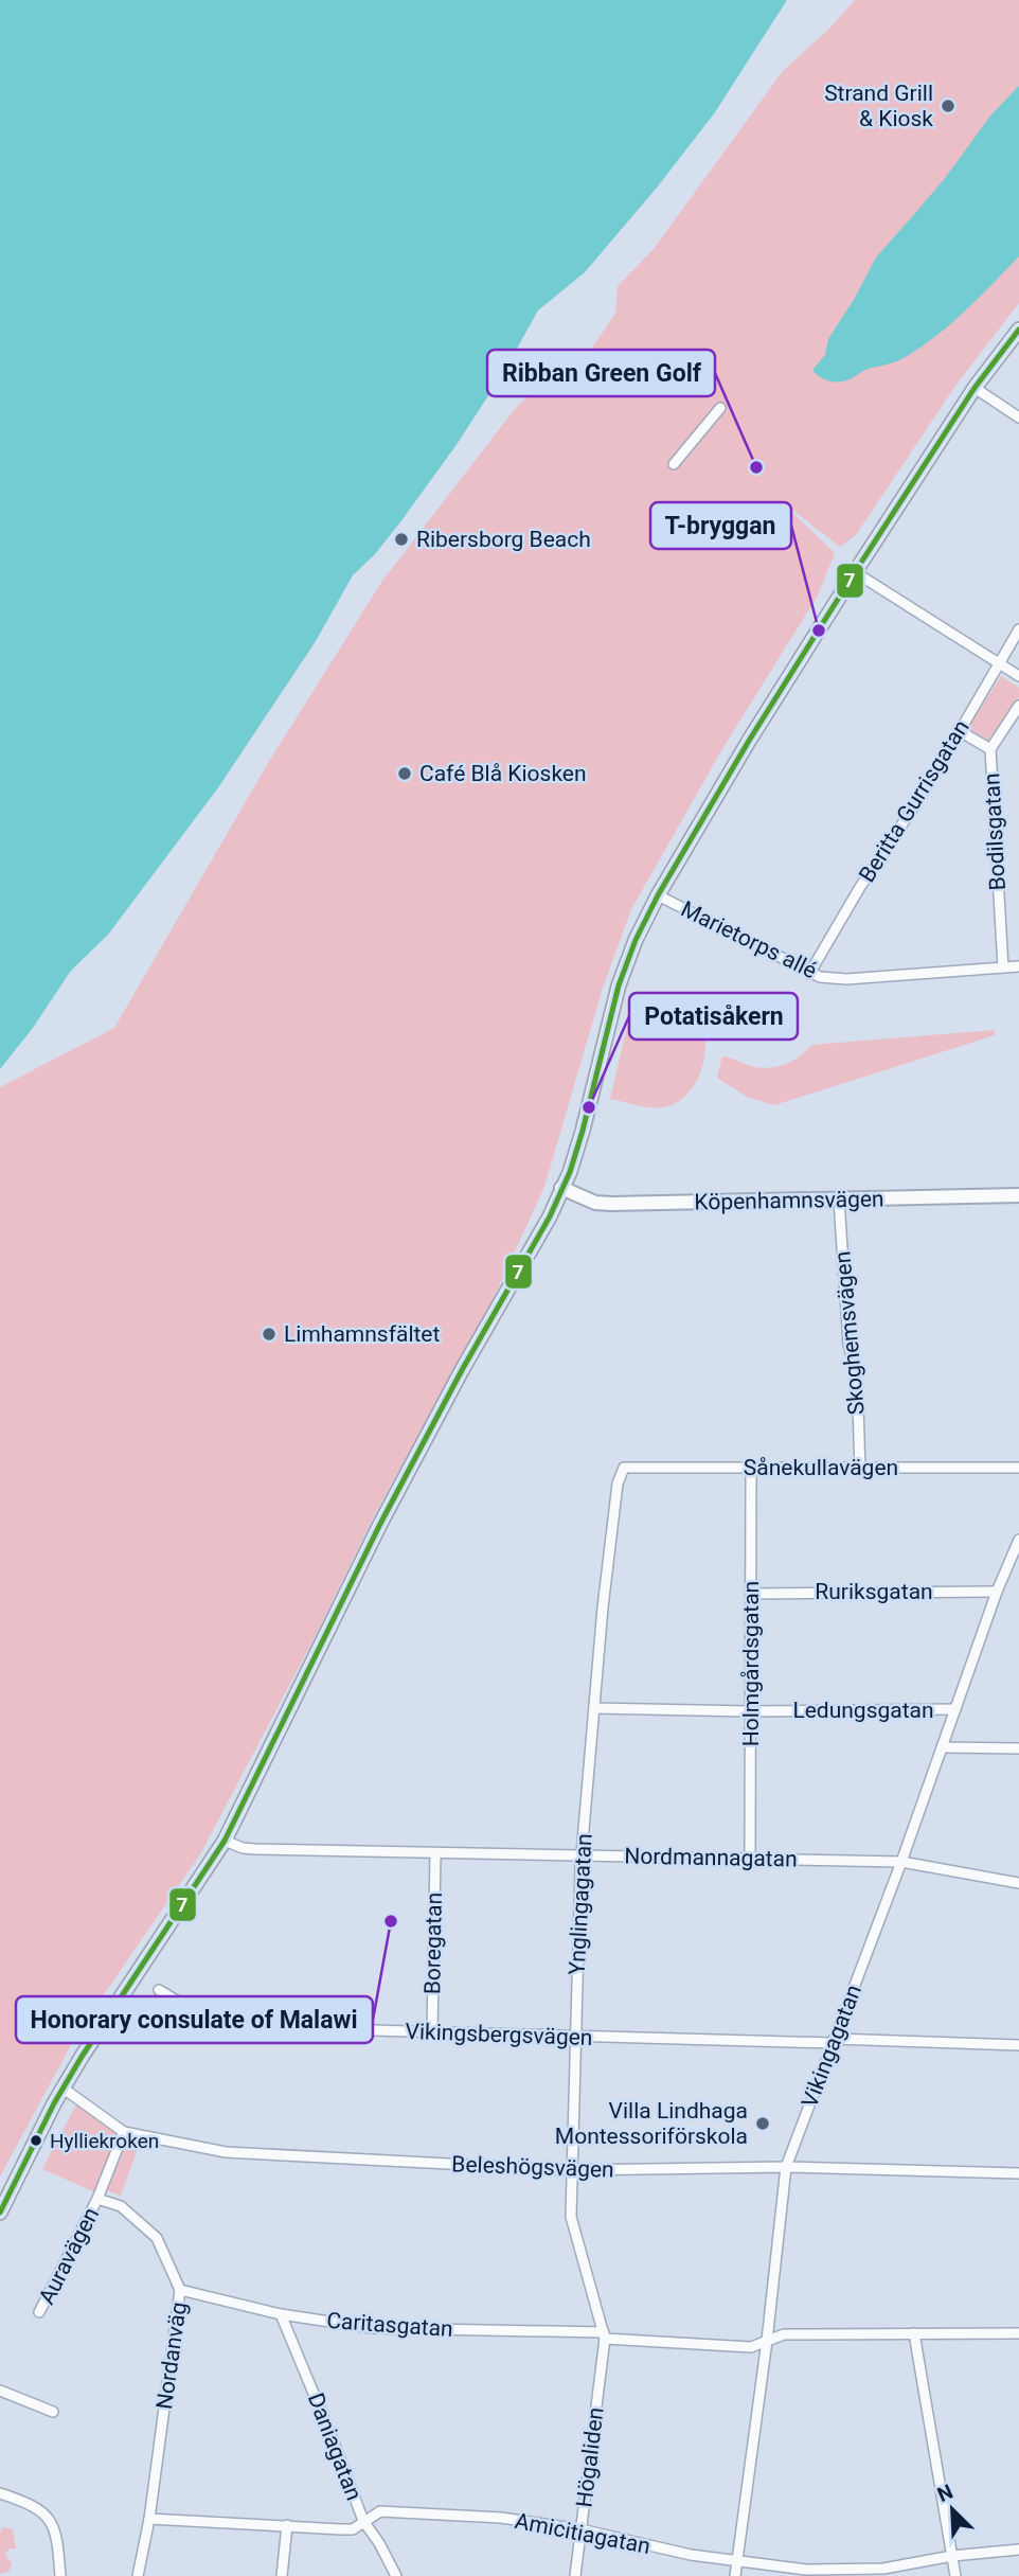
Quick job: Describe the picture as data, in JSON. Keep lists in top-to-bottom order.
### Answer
{
  "streets": {
    "main road": ["Köpenhamnsvägen"],
    "street": [
      "Beritta Gurrisgatan",
      "Bodilsgatan",
      "Marietorps allé",
      "Skoghemsvägen",
      "Sånekullavägen",
      "Ruriksgatan",
      "Holmgårdsgatan",
      "Ledungsgatan",
      "Nordmannagatan",
      "Ynglingagatan",
      "Boregatan",
      "Vikingsbergsvägen",
      "Vikingagatan",
      "Beleshögsvägen",
      "Auravägen",
      "Caritasgatan",
      "Nordanväg",
      "Daniagatan",
      "Högaliden",
      "Amicitiagatan"
    ]
  },
  "crossings": [
    ["Beritta Gurrisgatan", "Marietorps allé"],
    ["Bodilsgatan", "Marietorps allé"],
    ["Köpenhamnsvägen", "Skoghemsvägen"],
    ["Skoghemsvägen", "Sånekullavägen"],
    ["Sånekullavägen", "Holmgårdsgatan"],
    ["Sånekullavägen", "Ynglingagatan"],
    ["Ruriksgatan", "Holmgårdsgatan"],
    ["Ruriksgatan", "Vikingagatan"],
    ["Holmgårdsgatan", "Ledungsgatan"],
    ["Holmgårdsgatan", "Nordmannagatan"],
    ["Ledungsgatan", "Ynglingagatan"],
    ["Ledungsgatan", "Vikingagatan"],
    ["Nordmannagatan", "Ynglingagatan"],
    ["Nordmannagatan", "Boregatan"],
    ["Nordmannagatan", "Vikingagatan"],
    ["Ynglingagatan", "Vikingsbergsvägen"],
    ["Ynglingagatan", "Beleshögsvägen"],
    ["Ynglingagatan", "Caritasgatan"],
    ["Ynglingagatan", "Högaliden"],
    ["Boregatan", "Vikingsbergsvägen"],
    ["Vikingsbergsvägen", "Vikingagatan"],
    ["Vikingagatan", "Beleshögsvägen"],
    ["Vikingagatan", "Caritasgatan"],
    ["Vikingagatan", "Amicitiagatan"],
    ["Auravägen", "Nordanväg"],
    ["Caritasgatan", "Nordanväg"],
    ["Caritasgatan", "Daniagatan"],
    ["Caritasgatan", "Högaliden"],
    ["Nordanväg", "Amicitiagatan"],
    ["Daniagatan", "Amicitiagatan"],
    ["Högaliden", "Amicitiagatan"]
  ],
  "places": [
    "Strand Grill & Kiosk",
    "Ribban Green Golf",
    "Ribersborg Beach",
    "T-bryggan",
    "Café Blå Kiosken",
    "Potatisåkern",
    "Limhamnsfältet",
    "Honorary consulate of Malawi",
    "Villa Lindhaga Montessoriförskola",
    "Hylliekroken"
  ],
  "lines": ["transit line 7"],
  "north": "top left"
}
